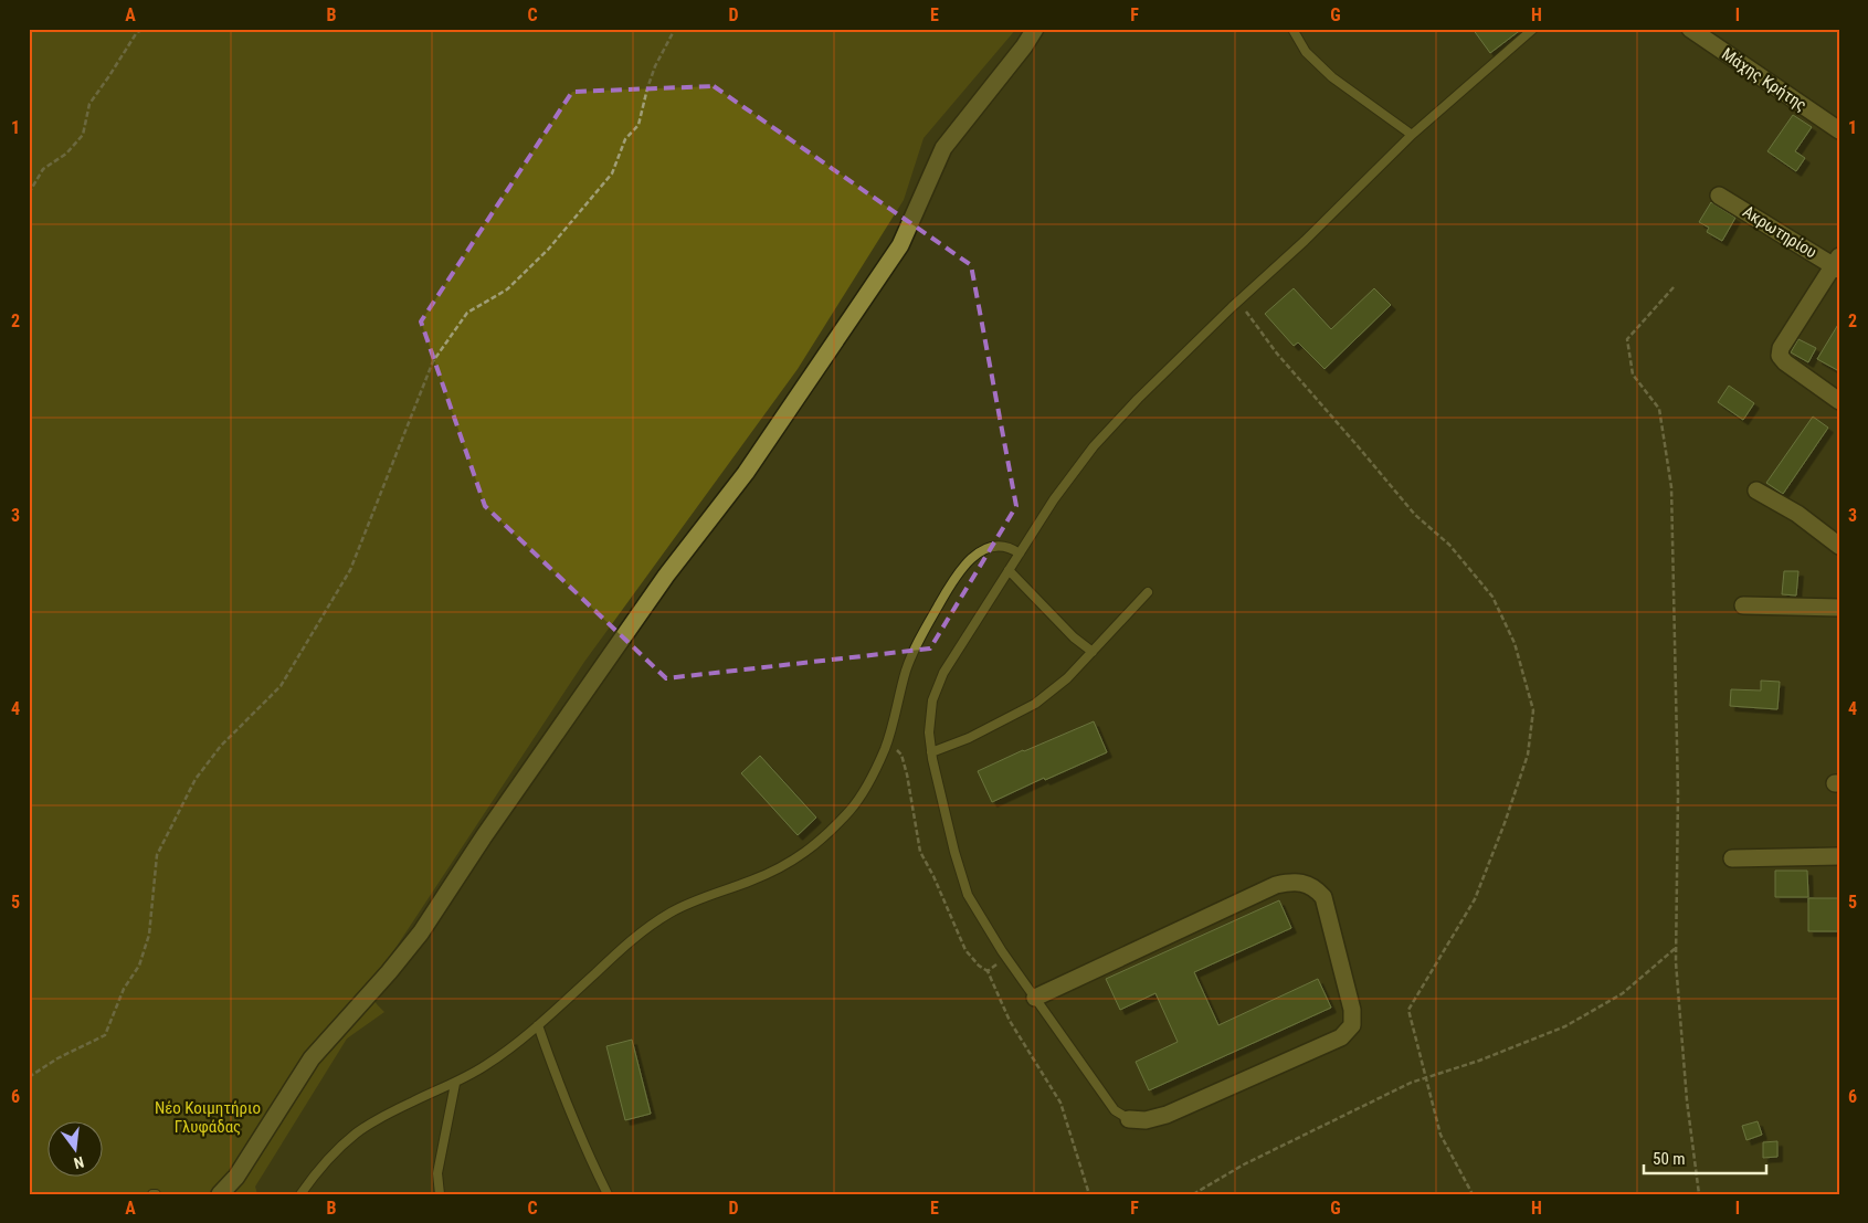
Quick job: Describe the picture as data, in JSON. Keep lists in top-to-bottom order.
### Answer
{
  "streets": {
    "street": ["Μάχης Κρήτης", "Ακρωτηρίου"]
  },
  "parks": ["Νέο Κοιμητήριο Γλυφάδας"],
  "scale_bar": "50 m",
  "north": "bottom",
  "grid": {
    "columns": [
      "A",
      "B",
      "C",
      "D",
      "E",
      "F",
      "G",
      "H",
      "I"
    ],
    "rows": [
      "1",
      "2",
      "3",
      "4",
      "5",
      "6"
    ]
  }
}
